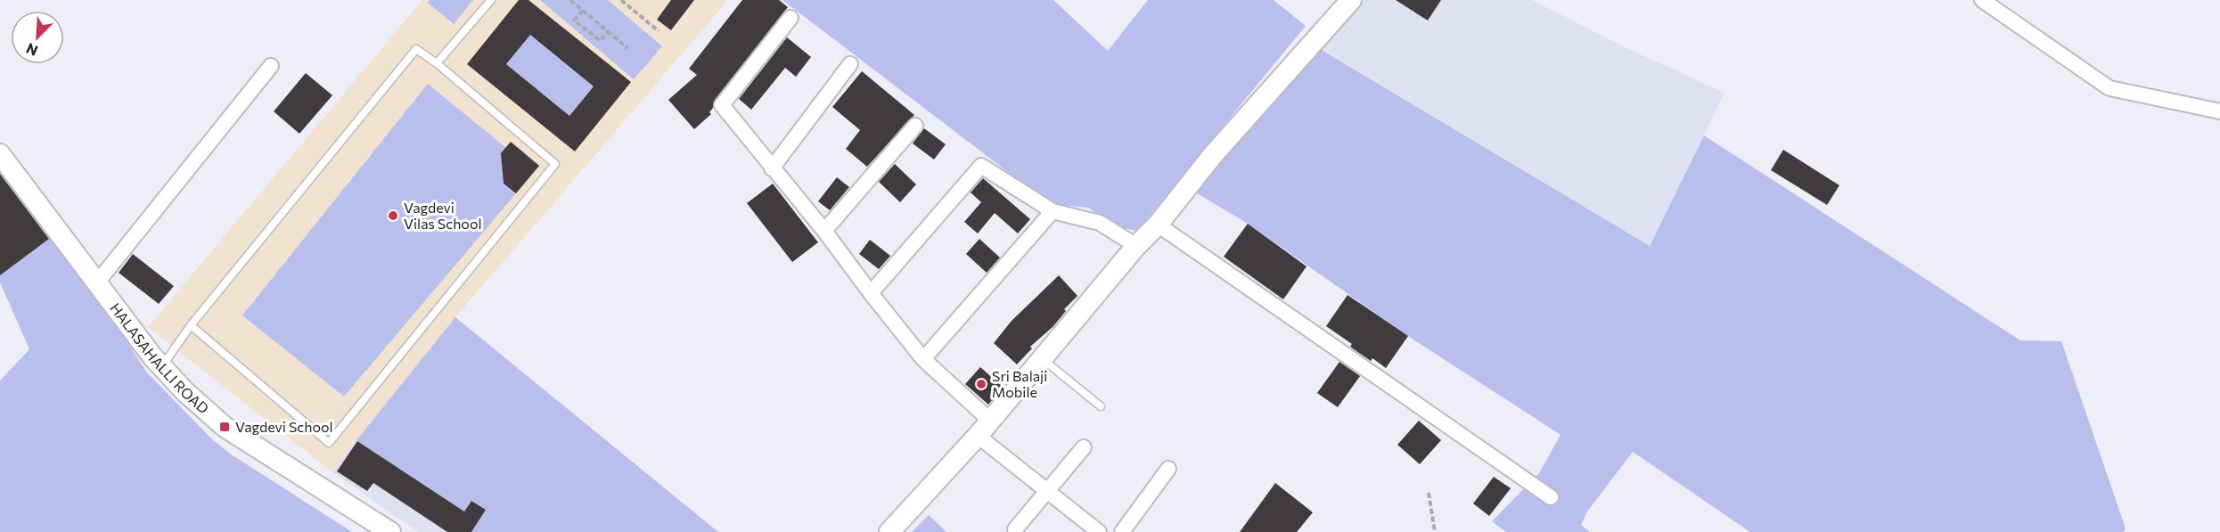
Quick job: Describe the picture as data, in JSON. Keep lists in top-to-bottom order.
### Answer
{
  "streets": {
    "street": ["HALASAHALLI ROAD"]
  },
  "places": {
    "other": ["Vagdevi Vilas School", "Sri Balaji Mobile"],
    "transit": ["Vagdevi School"]
  },
  "north": "bottom left"
}
